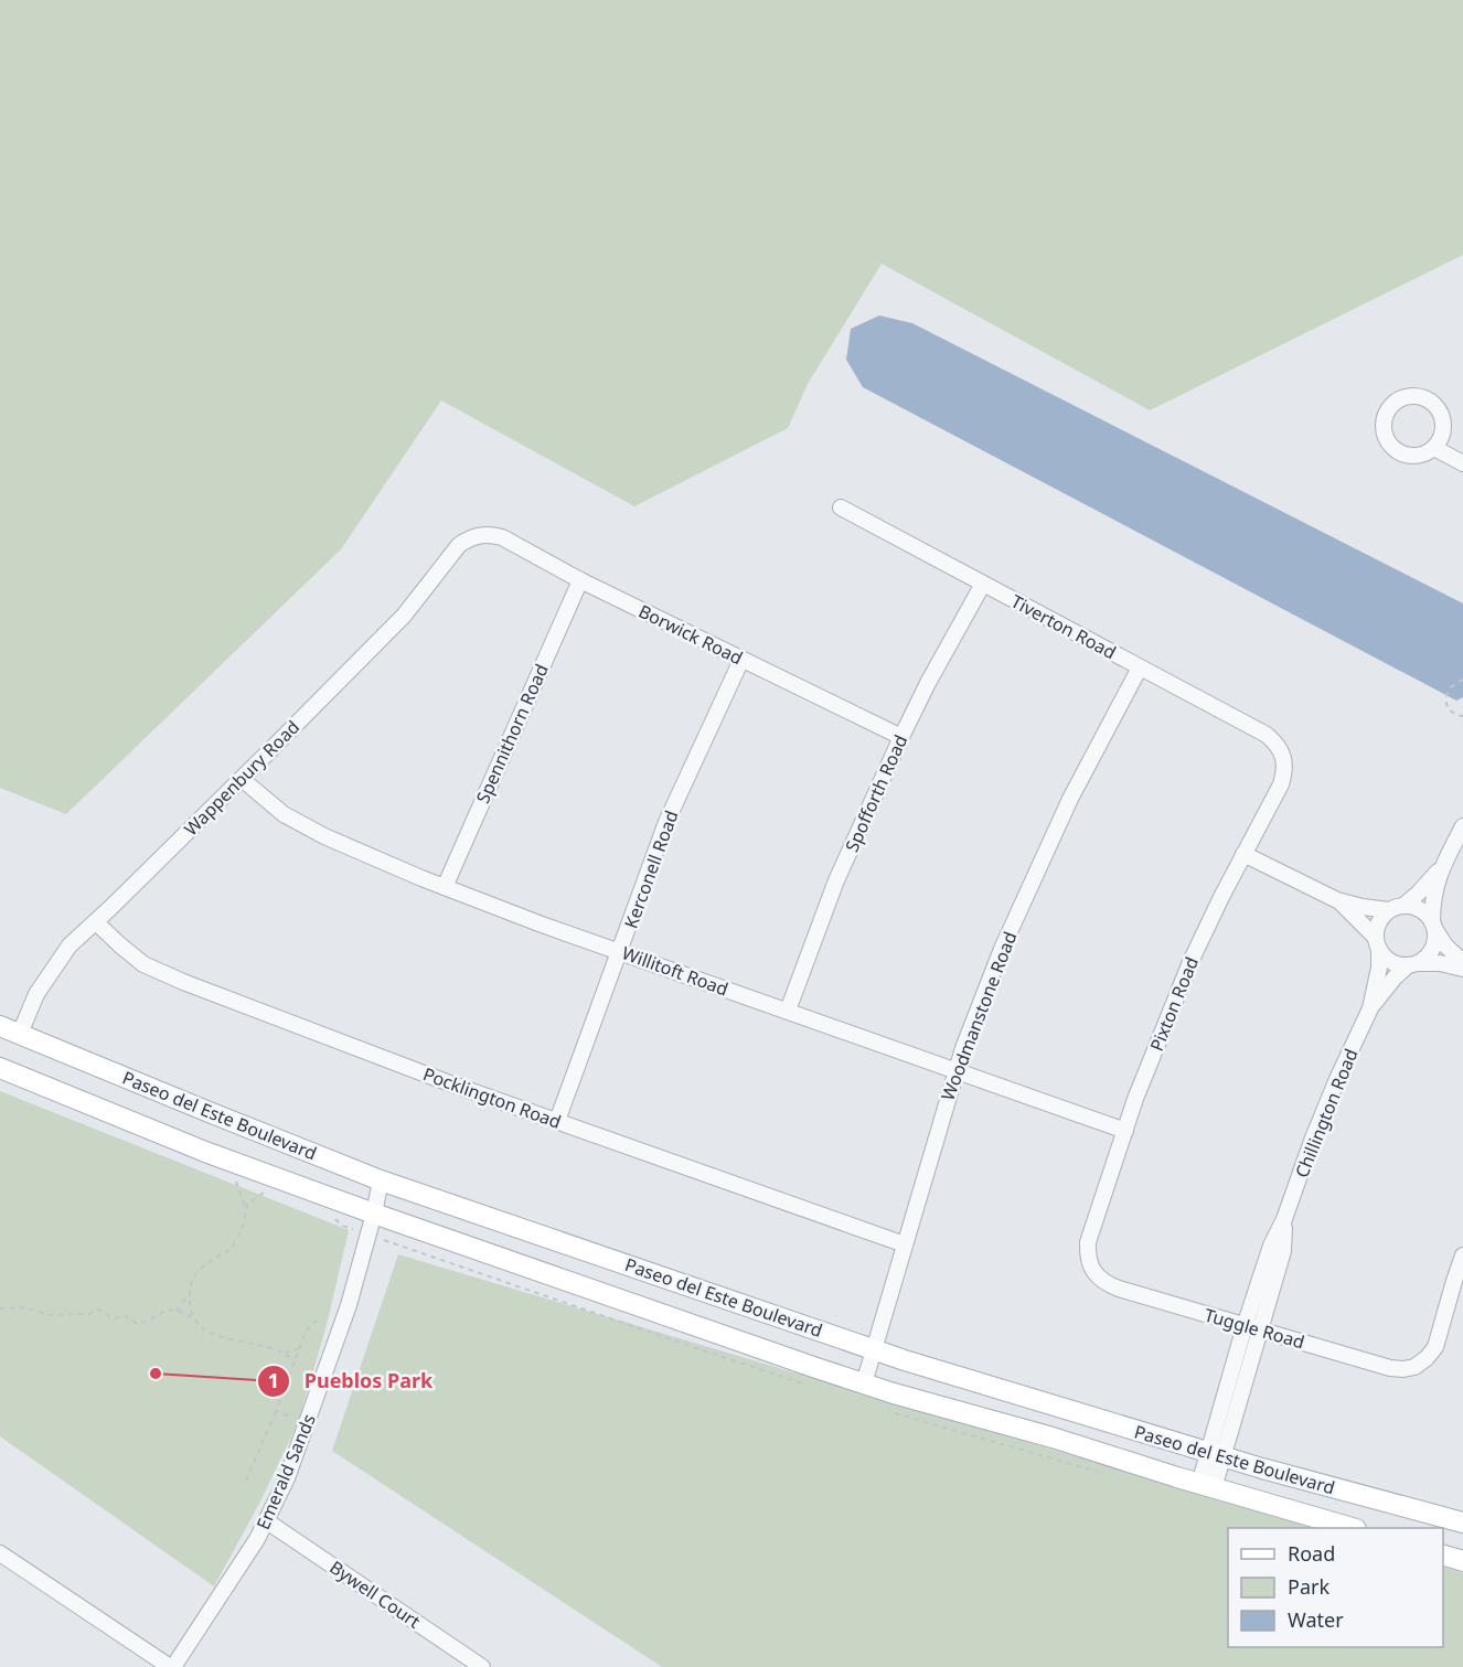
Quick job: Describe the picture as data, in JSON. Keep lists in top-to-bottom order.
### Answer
{
  "streets": {
    "main road": ["Paseo del Este Boulevard"],
    "street": [
      "Tiverton Road",
      "Borwick Road",
      "Spennithorn Road",
      "Wappenbury Road",
      "Spofforth Road",
      "Kerconell Road",
      "Willitoft Road",
      "Pixton Road",
      "Woodmanstone Road",
      "Pocklington Road",
      "Chillington Road",
      "Tuggle Road",
      "Emerald Sands",
      "Bywell Court"
    ]
  },
  "crossings": [
    ["Tiverton Road", "Spofforth Road"],
    ["Tiverton Road", "Pixton Road"],
    ["Tiverton Road", "Woodmanstone Road"],
    ["Borwick Road", "Spennithorn Road"],
    ["Borwick Road", "Wappenbury Road"],
    ["Borwick Road", "Spofforth Road"],
    ["Borwick Road", "Kerconell Road"],
    ["Spennithorn Road", "Willitoft Road"],
    ["Wappenbury Road", "Willitoft Road"],
    ["Wappenbury Road", "Pocklington Road"],
    ["Wappenbury Road", "Paseo del Este Boulevard"],
    ["Spofforth Road", "Willitoft Road"],
    ["Kerconell Road", "Willitoft Road"],
    ["Kerconell Road", "Pocklington Road"],
    ["Willitoft Road", "Pixton Road"],
    ["Willitoft Road", "Woodmanstone Road"],
    ["Pixton Road", "Tuggle Road"],
    ["Woodmanstone Road", "Pocklington Road"],
    ["Woodmanstone Road", "Paseo del Este Boulevard"],
    ["Chillington Road", "Paseo del Este Boulevard"],
    ["Chillington Road", "Tuggle Road"],
    ["Paseo del Este Boulevard", "Emerald Sands"],
    ["Emerald Sands", "Bywell Court"]
  ],
  "places": ["Pueblos Park"],
  "legend": ["Road", "Park", "Water"]
}
